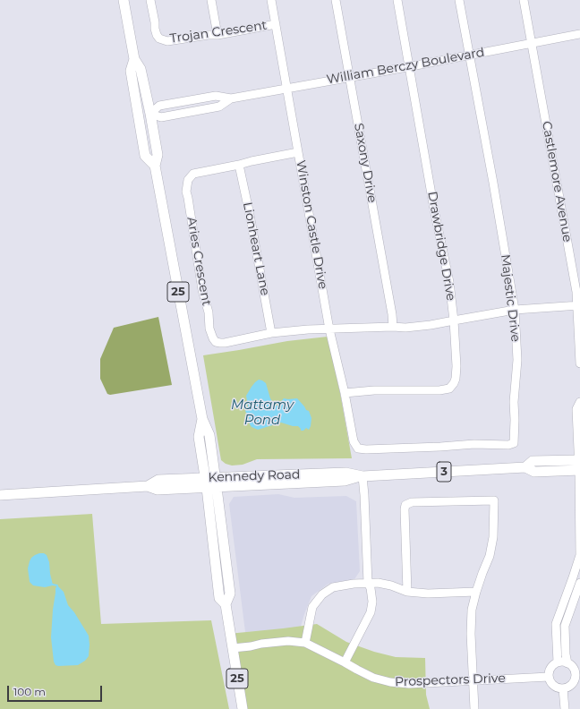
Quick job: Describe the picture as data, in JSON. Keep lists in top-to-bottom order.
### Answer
{
  "streets": {
    "main road": ["25", "3", "Kennedy Road"],
    "street": [
      "Trojan Crescent",
      "William Berczy Boulevard",
      "Saxony Drive",
      "Castlemore Avenue",
      "Winston Castle Drive",
      "Drawbridge Drive",
      "Lionheart Lane",
      "Aries Crescent",
      "Majestic Drive",
      "Prospectors Drive"
    ]
  },
  "crossings": [
    ["Trojan Crescent", "Winston Castle Drive"],
    ["William Berczy Boulevard", "Saxony Drive"],
    ["William Berczy Boulevard", "Castlemore Avenue"],
    ["William Berczy Boulevard", "Winston Castle Drive"],
    ["William Berczy Boulevard", "Drawbridge Drive"],
    ["William Berczy Boulevard", "25"],
    ["William Berczy Boulevard", "Majestic Drive"],
    ["Saxony Drive", "Aries Crescent"],
    ["Castlemore Avenue", "Aries Crescent"],
    ["Winston Castle Drive", "Drawbridge Drive"],
    ["Winston Castle Drive", "Aries Crescent"],
    ["Winston Castle Drive", "Majestic Drive"],
    ["Drawbridge Drive", "Aries Crescent"],
    ["Lionheart Lane", "Aries Crescent"],
    ["Aries Crescent", "Majestic Drive"],
    ["25", "Kennedy Road"],
    ["25", "Prospectors Drive"]
  ],
  "water": ["Mattamy Pond"],
  "scale_bar": "100 m"
}
